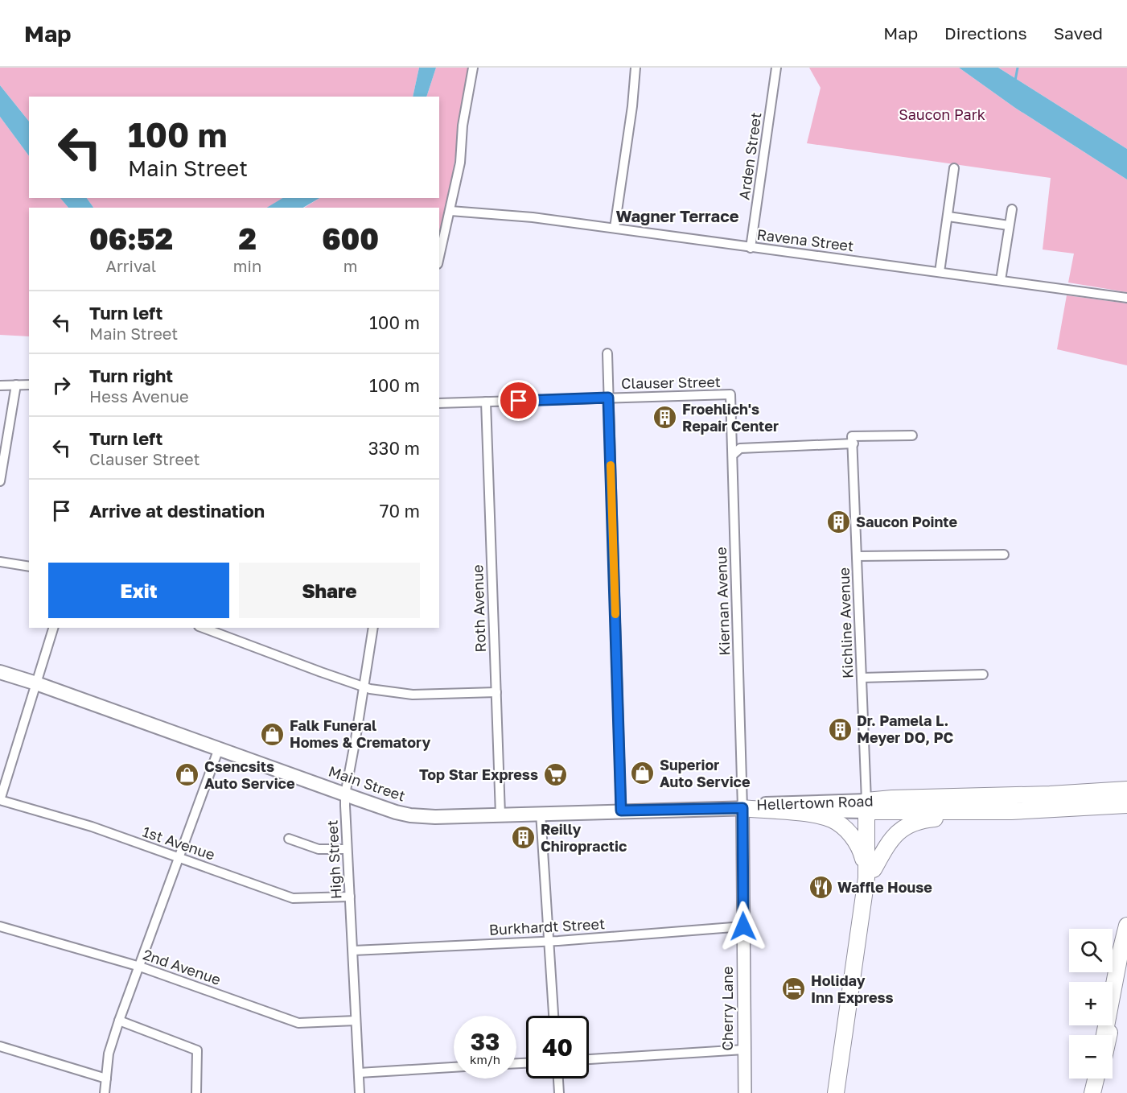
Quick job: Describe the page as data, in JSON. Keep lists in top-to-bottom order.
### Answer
{
  "streets": {
    "highway": ["Hellertown Road"],
    "main road": ["Main Street"],
    "street": [
      "Arden Street",
      "Ravena Street",
      "Clauser Street",
      "Kiernan Avenue",
      "Roth Avenue",
      "Kichline Avenue",
      "1st Avenue",
      "High Street",
      "Burkhardt Street",
      "2nd Avenue",
      "Cherry Lane"
    ]
  },
  "crossings": [
    ["Arden Street", "Ravena Street"],
    ["Clauser Street", "Kiernan Avenue"],
    ["Clauser Street", "Roth Avenue"],
    ["Kiernan Avenue", "Main Street"],
    ["Kiernan Avenue", "Hellertown Road"],
    ["Kiernan Avenue", "Cherry Lane"],
    ["Roth Avenue", "Main Street"],
    ["Kichline Avenue", "Hellertown Road"],
    ["Main Street", "Hellertown Road"],
    ["Main Street", "High Street"],
    ["Main Street", "Cherry Lane"],
    ["Hellertown Road", "Cherry Lane"],
    ["1st Avenue", "High Street"],
    ["High Street", "Burkhardt Street"],
    ["High Street", "2nd Avenue"],
    ["Burkhardt Street", "Cherry Lane"]
  ],
  "districts": ["Wagner Terrace"],
  "parks": ["Saucon Park"],
  "places": {
    "building": [
      "Froehlich's Repair Center",
      "Saucon Pointe",
      "Dr. Pamela L. Meyer DO, PC",
      "Reilly Chiropractic"
    ],
    "shop": ["Falk Funeral Homes & Crematory", "Superior Auto Service", "Csencsits Auto Service"],
    "supermarket": ["Top Star Express"],
    "restaurant": ["Waffle House"],
    "hotel": ["Holiday Inn Express"]
  },
  "page": {
    "header": "Map",
    "nav": ["Map", "Directions", "Saved"],
    "turn": ["100 m", "Main Street"],
    "eta": [
      "06:52",
      "Arrival",
      "2",
      "min",
      "600",
      "m"
    ],
    "list": [
      {
        "name": "Turn left",
        "note": "Main Street",
        "value": "100 m"
      },
      {
        "name": "Turn right",
        "note": "Hess Avenue",
        "value": "100 m"
      },
      {
        "name": "Turn left",
        "note": "Clauser Street",
        "value": "330 m"
      },
      {
        "name": "Arrive at destination",
        "value": "70 m"
      }
    ],
    "buttons": ["Exit", "Share"],
    "map_buttons": ["+", "−"],
    "speed": "33 km/h",
    "limit": "40"
  }
}
